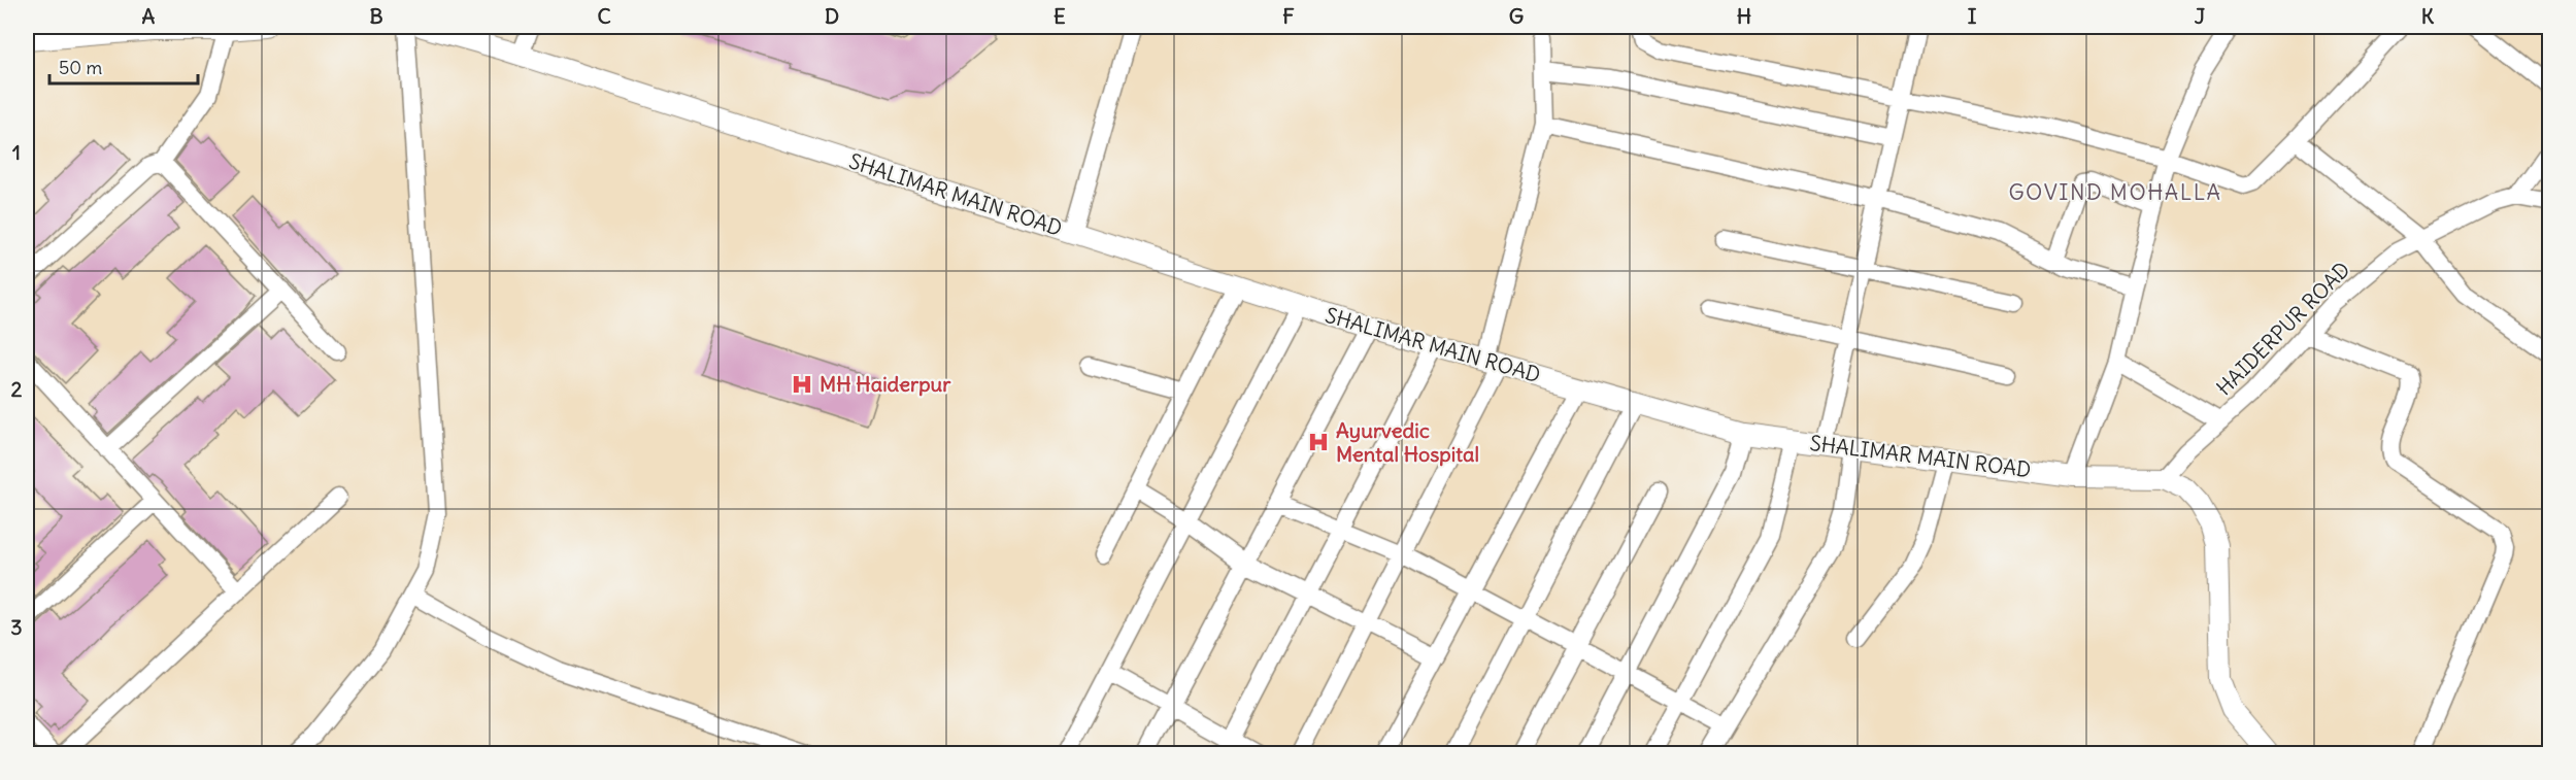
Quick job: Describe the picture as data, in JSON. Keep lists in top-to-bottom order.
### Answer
{
  "streets": {
    "street": ["SHALIMAR MAIN ROAD", "HAIDERPUR ROAD"]
  },
  "crossings": [
    ["SHALIMAR MAIN ROAD", "HAIDERPUR ROAD"]
  ],
  "districts": ["GOVIND MOHALLA"],
  "places": {
    "hospital": ["MH Haiderpur", "Ayurvedic Mental Hospital"]
  },
  "scale_bar": "50 m",
  "grid": {
    "columns": [
      "A",
      "B",
      "C",
      "D",
      "E",
      "F",
      "G",
      "H",
      "I",
      "J",
      "K"
    ],
    "rows": ["1", "2", "3"]
  }
}
